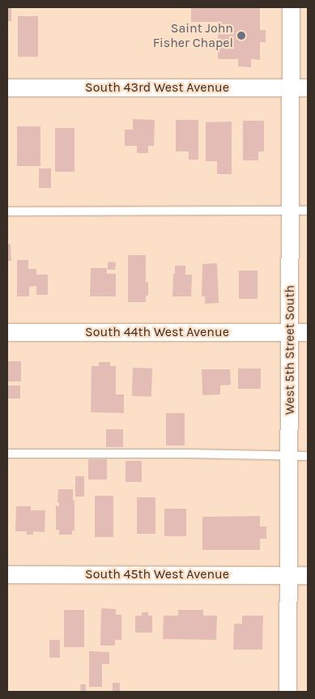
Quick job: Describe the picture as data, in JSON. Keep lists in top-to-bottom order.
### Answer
{
  "streets": {
    "street": [
      "South 43rd West Avenue",
      "South 44th West Avenue",
      "West 5th Street South",
      "South 45th West Avenue"
    ]
  },
  "crossings": [
    ["South 43rd West Avenue", "West 5th Street South"],
    ["South 44th West Avenue", "West 5th Street South"],
    ["West 5th Street South", "South 45th West Avenue"]
  ],
  "places": ["Saint John Fisher Chapel"]
}
